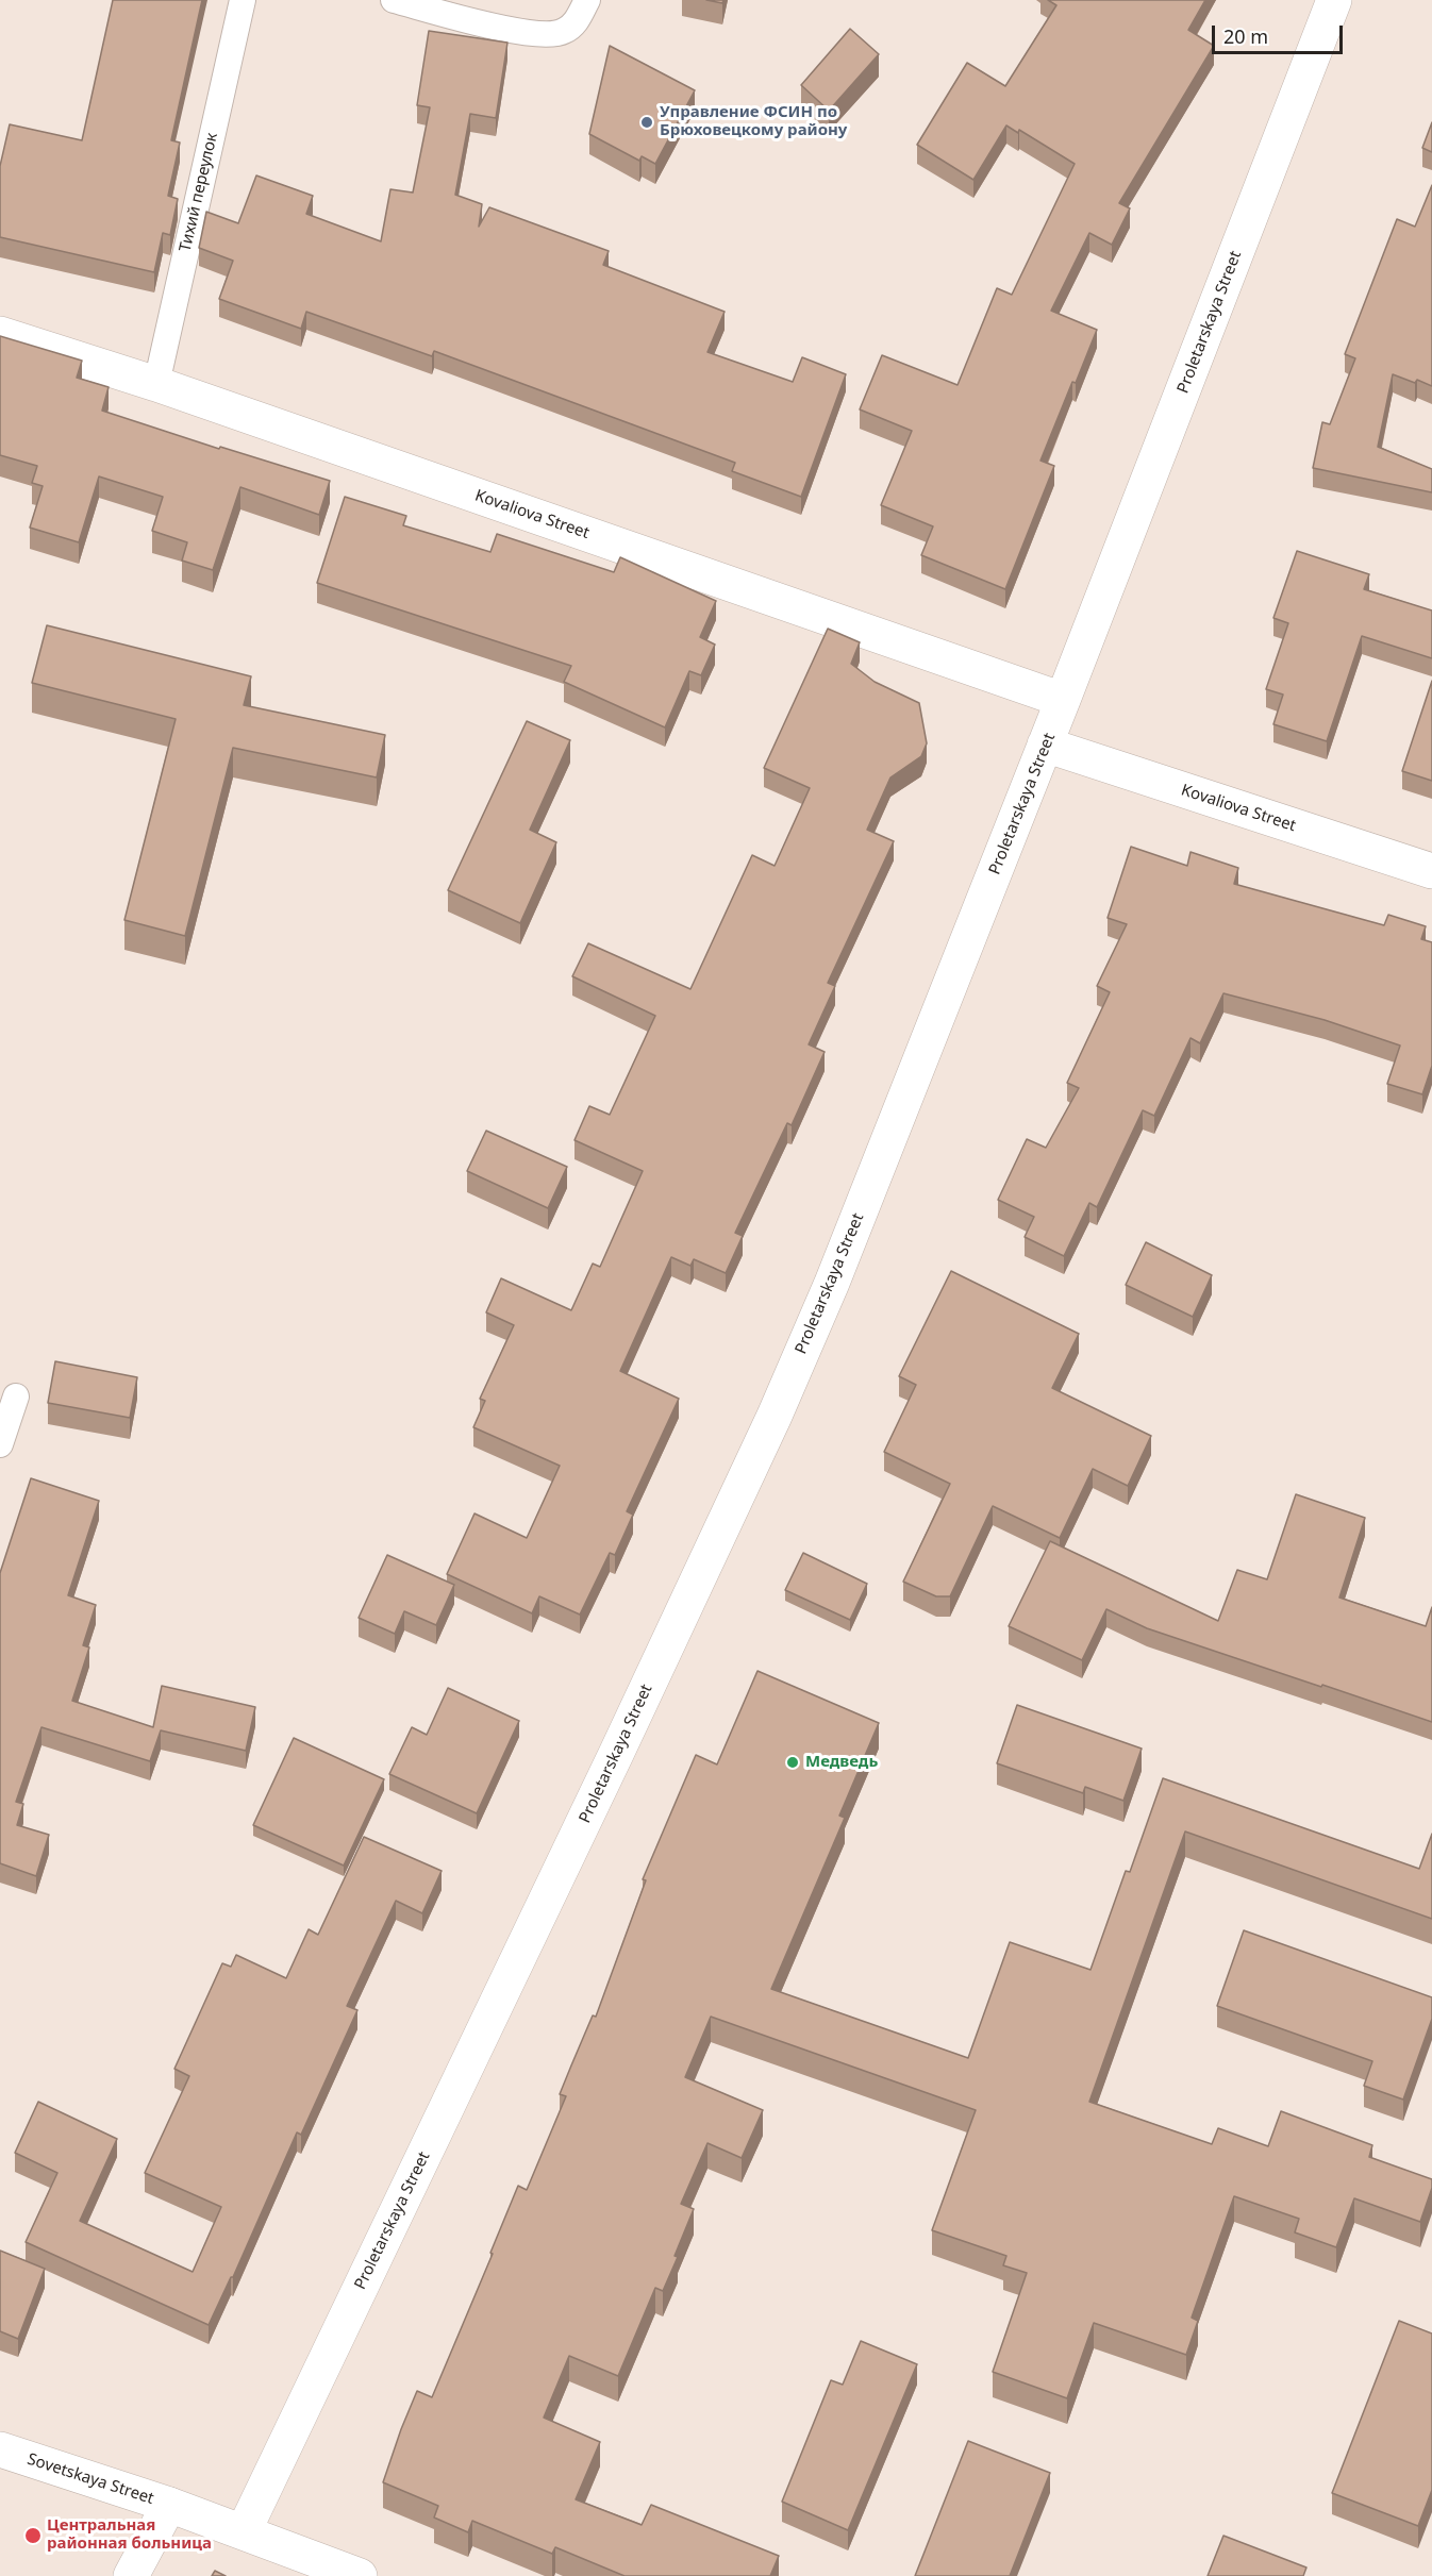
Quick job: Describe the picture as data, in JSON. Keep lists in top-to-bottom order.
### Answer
{
  "streets": {
    "street": ["Proletarskaya Street", "Kovaliova Street", "Sovetskaya Street"],
    "lane": ["Тихий переулок"]
  },
  "crossings": [
    ["Тихий переулок", "Kovaliova Street"],
    ["Proletarskaya Street", "Kovaliova Street"],
    ["Proletarskaya Street", "Sovetskaya Street"]
  ],
  "places": ["Управление ФСИН по Брюховецкому району", "Медведь", "Центральная районная больница"],
  "scale_bar": "20 m"
}
